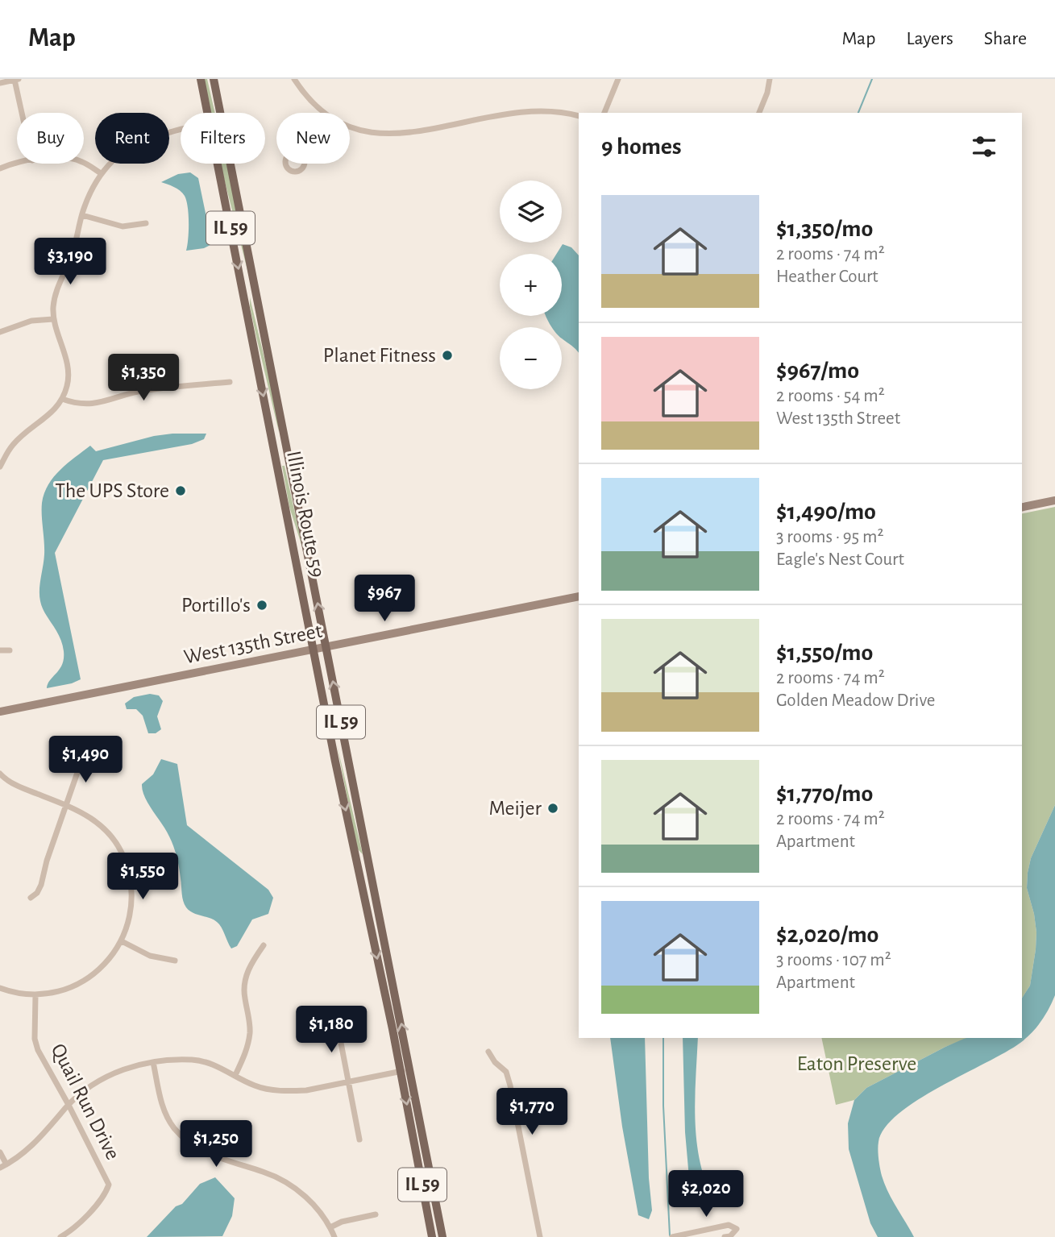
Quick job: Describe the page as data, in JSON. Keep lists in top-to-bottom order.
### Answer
{
  "streets": {
    "main road": ["IL 59", "Illinois Route 59"],
    "street": ["West 135th Street", "Quail Run Drive"]
  },
  "crossings": [
    ["IL 59", "Illinois Route 59"],
    ["Illinois Route 59", "West 135th Street"]
  ],
  "parks": ["Eaton Preserve"],
  "places": [
    "Planet Fitness",
    "The UPS Store",
    "Portillo's",
    "Meijer"
  ],
  "page": {
    "header": "Map",
    "nav": ["Map", "Layers", "Share"],
    "chip": [
      "Buy",
      "Rent",
      "Filters",
      "New"
    ],
    "heading": "9 homes",
    "map_buttons": ["+", "−"],
    "list": [
      {
        "name": "$1,350/mo",
        "note": "2 rooms · 74 m² · Heather Court"
      },
      {
        "name": "$967/mo",
        "note": "2 rooms · 54 m² · West 135th Street"
      },
      {
        "name": "$1,490/mo",
        "note": "3 rooms · 95 m² · Eagle's Nest Court"
      },
      {
        "name": "$1,550/mo",
        "note": "2 rooms · 74 m² · Golden Meadow Drive"
      },
      {
        "name": "$1,770/mo",
        "note": "2 rooms · 74 m² · Apartment"
      },
      {
        "name": "$2,020/mo",
        "note": "3 rooms · 107 m² · Apartment"
      }
    ],
    "price": [
      "$3,190",
      "$1,350",
      "$967",
      "$1,490",
      "$1,550",
      "$1,180",
      "$1,770",
      "$1,250",
      "$2,020"
    ]
  }
}
